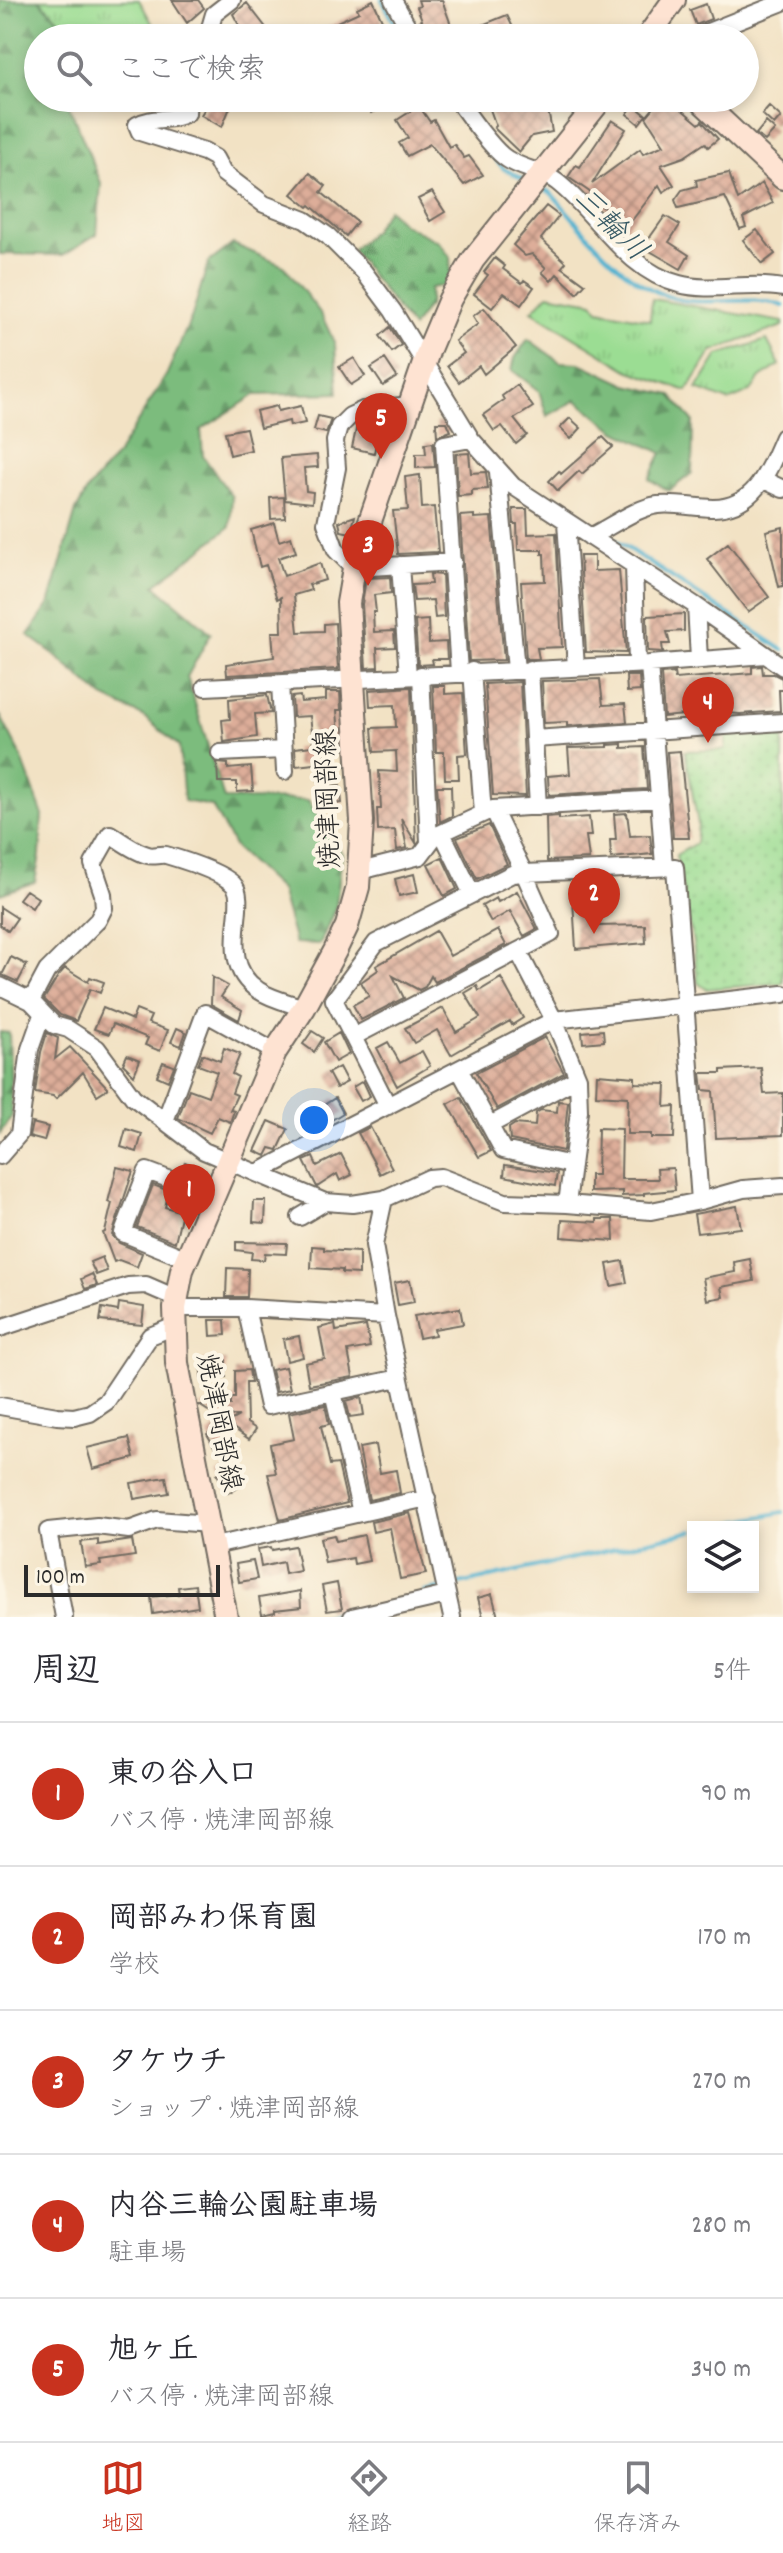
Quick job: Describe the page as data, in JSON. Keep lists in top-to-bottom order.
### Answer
{
  "streets": {
    "main road": ["焼津岡部線"]
  },
  "water": ["三輪川"],
  "scale_bar": "100 m",
  "page": {
    "search": "ここで検索",
    "pins": [
      "5",
      "3",
      "4",
      "2",
      "1"
    ],
    "scale": "100 m",
    "heading": ["周辺", "5件"],
    "list": [
      {
        "mark": "1",
        "name": "東の谷入口",
        "note": "バス停 · 焼津岡部線",
        "value": "90 m"
      },
      {
        "mark": "2",
        "name": "岡部みわ保育園",
        "note": "学校",
        "value": "170 m"
      },
      {
        "mark": "3",
        "name": "タケウチ",
        "note": "ショップ · 焼津岡部線",
        "value": "270 m"
      },
      {
        "mark": "4",
        "name": "内谷三輪公園駐車場",
        "note": "駐車場",
        "value": "280 m"
      },
      {
        "mark": "5",
        "name": "旭ヶ丘",
        "note": "バス停 · 焼津岡部線",
        "value": "340 m"
      }
    ],
    "nav": ["地図", "経路", "保存済み"]
  }
}
